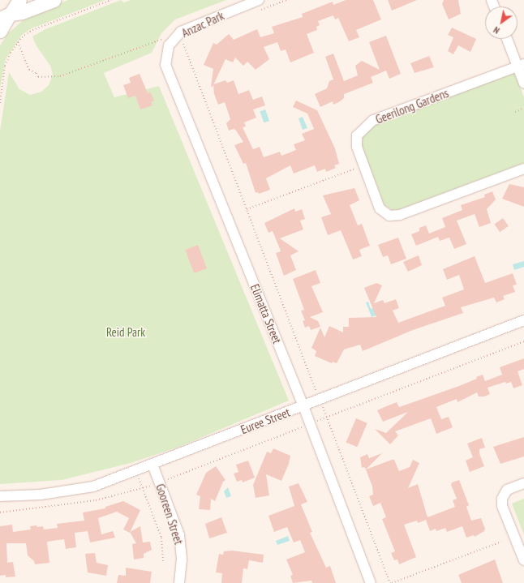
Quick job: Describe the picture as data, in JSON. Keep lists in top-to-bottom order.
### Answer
{
  "streets": {
    "street": [
      "Anzac Park",
      "Geerilong Gardens",
      "Elimatta Street",
      "Euree Street",
      "Gooreen Street"
    ]
  },
  "crossings": [
    ["Anzac Park", "Elimatta Street"],
    ["Elimatta Street", "Euree Street"],
    ["Euree Street", "Gooreen Street"]
  ],
  "parks": ["Reid Park"],
  "north": "bottom left"
}
